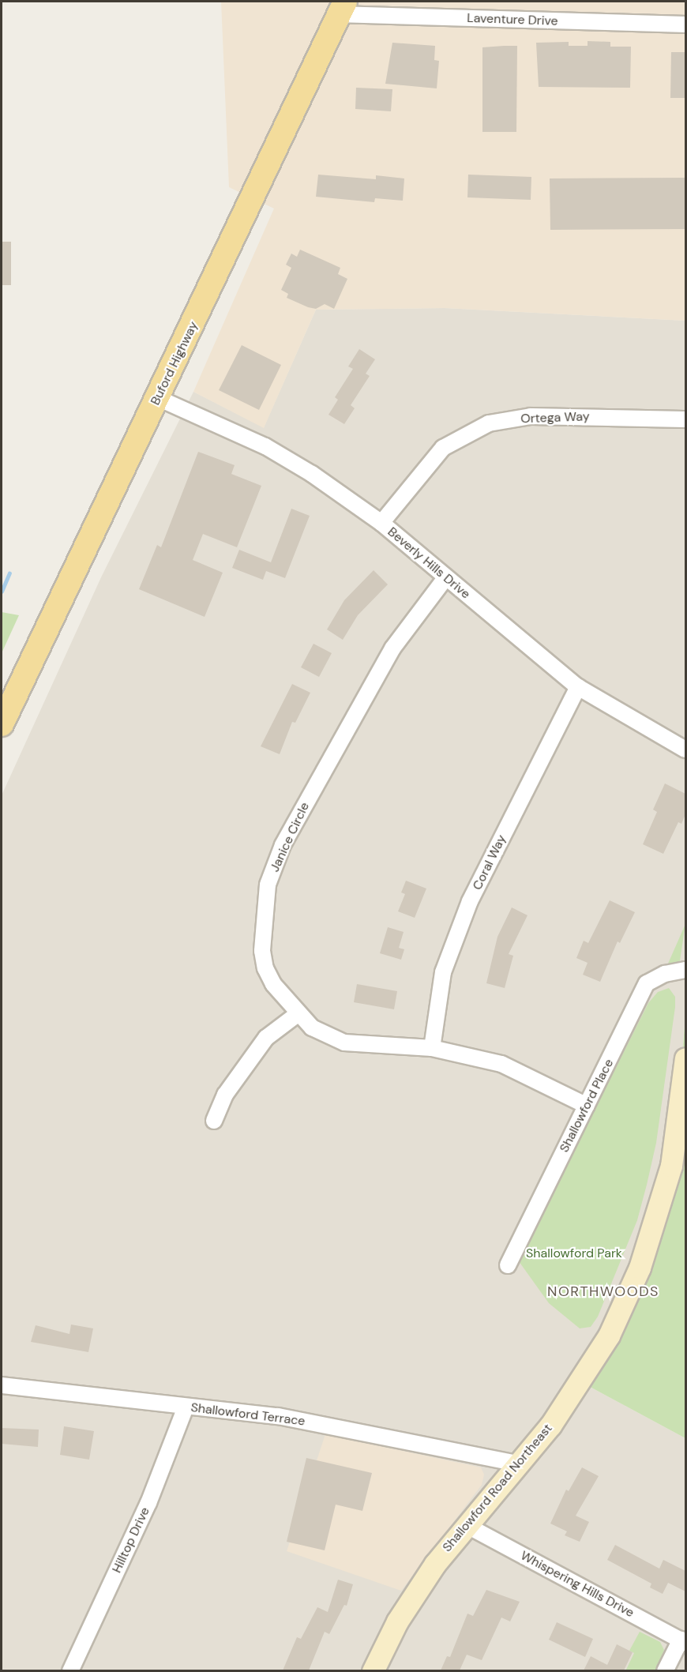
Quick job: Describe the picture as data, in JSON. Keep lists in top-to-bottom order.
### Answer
{
  "streets": {
    "main road": ["Buford Highway"],
    "street": [
      "Laventure Drive",
      "Ortega Way",
      "Beverly Hills Drive",
      "Janice Circle",
      "Coral Way",
      "Shallowford Place",
      "Shallowford Terrace",
      "Shallowford Road Northeast",
      "Hilltop Drive",
      "Whispering Hills Drive"
    ]
  },
  "crossings": [
    ["Laventure Drive", "Buford Highway"],
    ["Buford Highway", "Beverly Hills Drive"],
    ["Ortega Way", "Beverly Hills Drive"],
    ["Beverly Hills Drive", "Janice Circle"],
    ["Beverly Hills Drive", "Coral Way"],
    ["Janice Circle", "Coral Way"],
    ["Janice Circle", "Shallowford Place"],
    ["Shallowford Terrace", "Shallowford Road Northeast"],
    ["Shallowford Terrace", "Hilltop Drive"],
    ["Shallowford Road Northeast", "Whispering Hills Drive"]
  ],
  "districts": ["NORTHWOODS"],
  "parks": ["Shallowford Park"]
}
